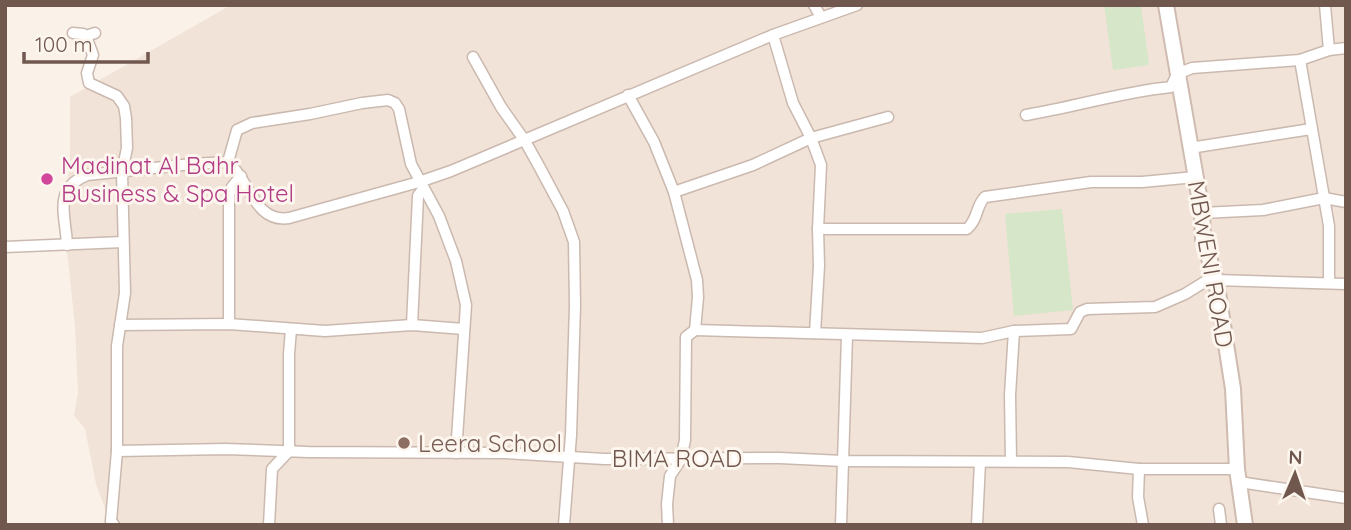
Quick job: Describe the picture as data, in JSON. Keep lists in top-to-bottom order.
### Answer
{
  "streets": {
    "street": ["MBWENI ROAD", "BIMA ROAD"]
  },
  "crossings": [
    ["MBWENI ROAD", "BIMA ROAD"]
  ],
  "places": ["Madinat Al Bahr Business & Spa Hotel", "Leera School"],
  "scale_bar": "100 m",
  "north": "top"
}
